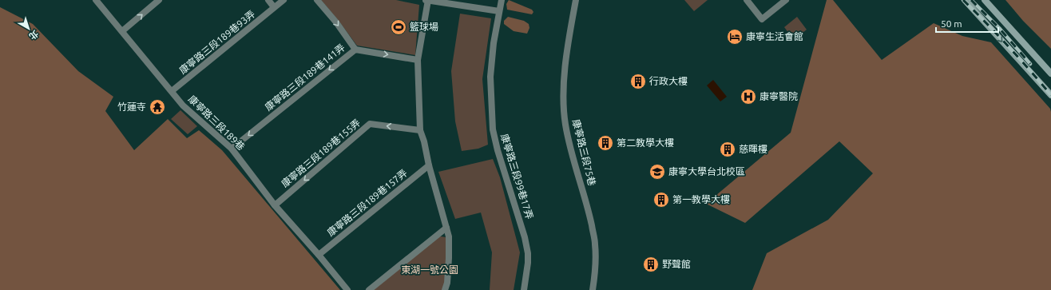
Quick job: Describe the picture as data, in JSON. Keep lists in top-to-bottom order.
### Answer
{
  "streets": {
    "street": [
      "康寧路三段189巷93弄",
      "康寧路三段189巷141弄",
      "康寧路三段189巷",
      "康寧路三段75巷",
      "康寧路三段189巷155弄",
      "康寧路三段99巷17弄",
      "康寧路三段189巷157弄"
    ]
  },
  "crossings": [
    ["康寧路三段189巷93弄", "康寧路三段189巷"],
    ["康寧路三段189巷141弄", "康寧路三段189巷"],
    ["康寧路三段189巷", "康寧路三段189巷155弄"],
    ["康寧路三段189巷", "康寧路三段189巷157弄"]
  ],
  "one_way": ["康寧路三段189巷155弄"],
  "parks": ["東湖一號公園"],
  "places": {
    "sports": ["籃球場"],
    "hotel": ["康寧生活會館"],
    "building": [
      "行政大樓",
      "第二教學大樓",
      "慈暉樓",
      "第一教學大樓",
      "野聲館"
    ],
    "hospital": ["康寧醫院"],
    "temple": ["竹蓮寺"],
    "school or university": ["康寧大學台北校區"]
  },
  "scale_bar": "50 m",
  "north": "bottom right"
}
